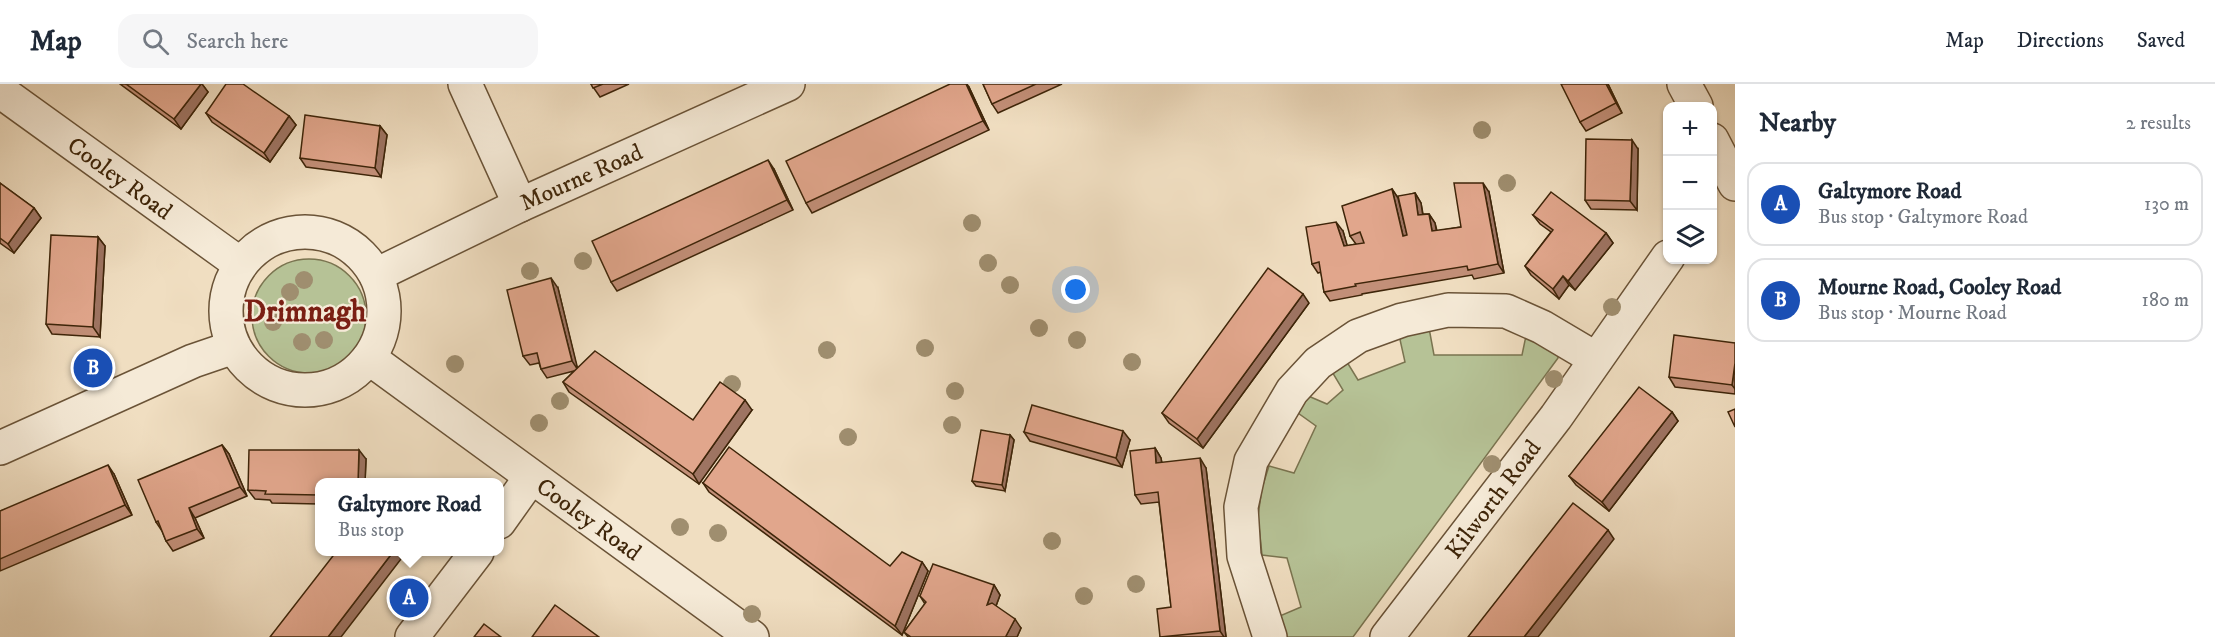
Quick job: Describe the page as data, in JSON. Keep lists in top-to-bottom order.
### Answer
{
  "streets": {
    "street": ["Mourne Road", "Cooley Road", "Kilworth Road"]
  },
  "crossings": [
    ["Mourne Road", "Cooley Road"]
  ],
  "districts": ["Drimnagh"],
  "page": {
    "header": "Map",
    "search": "Search here",
    "nav": ["Map", "Directions", "Saved"],
    "heading": ["Nearby", "2 results"],
    "map_buttons": ["+", "−"],
    "list": [
      {
        "mark": "A",
        "name": "Galtymore Road",
        "note": "Bus stop · Galtymore Road",
        "value": "130 m"
      },
      {
        "mark": "B",
        "name": "Mourne Road, Cooley Road",
        "note": "Bus stop · Mourne Road",
        "value": "180 m"
      }
    ],
    "pins": ["B", "A"],
    "popup": ["Galtymore Road", "Bus stop"]
  }
}
